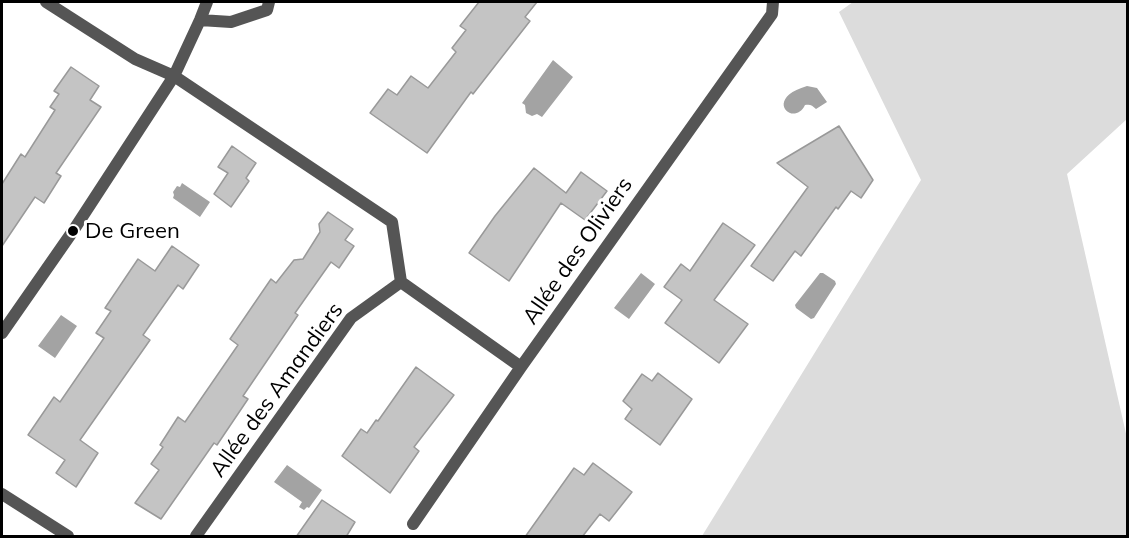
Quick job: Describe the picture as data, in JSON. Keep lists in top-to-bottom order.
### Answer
{
  "streets": {
    "street": ["Allée des Oliviers", "Allée des Amandiers"]
  },
  "places": ["De Green"]
}
